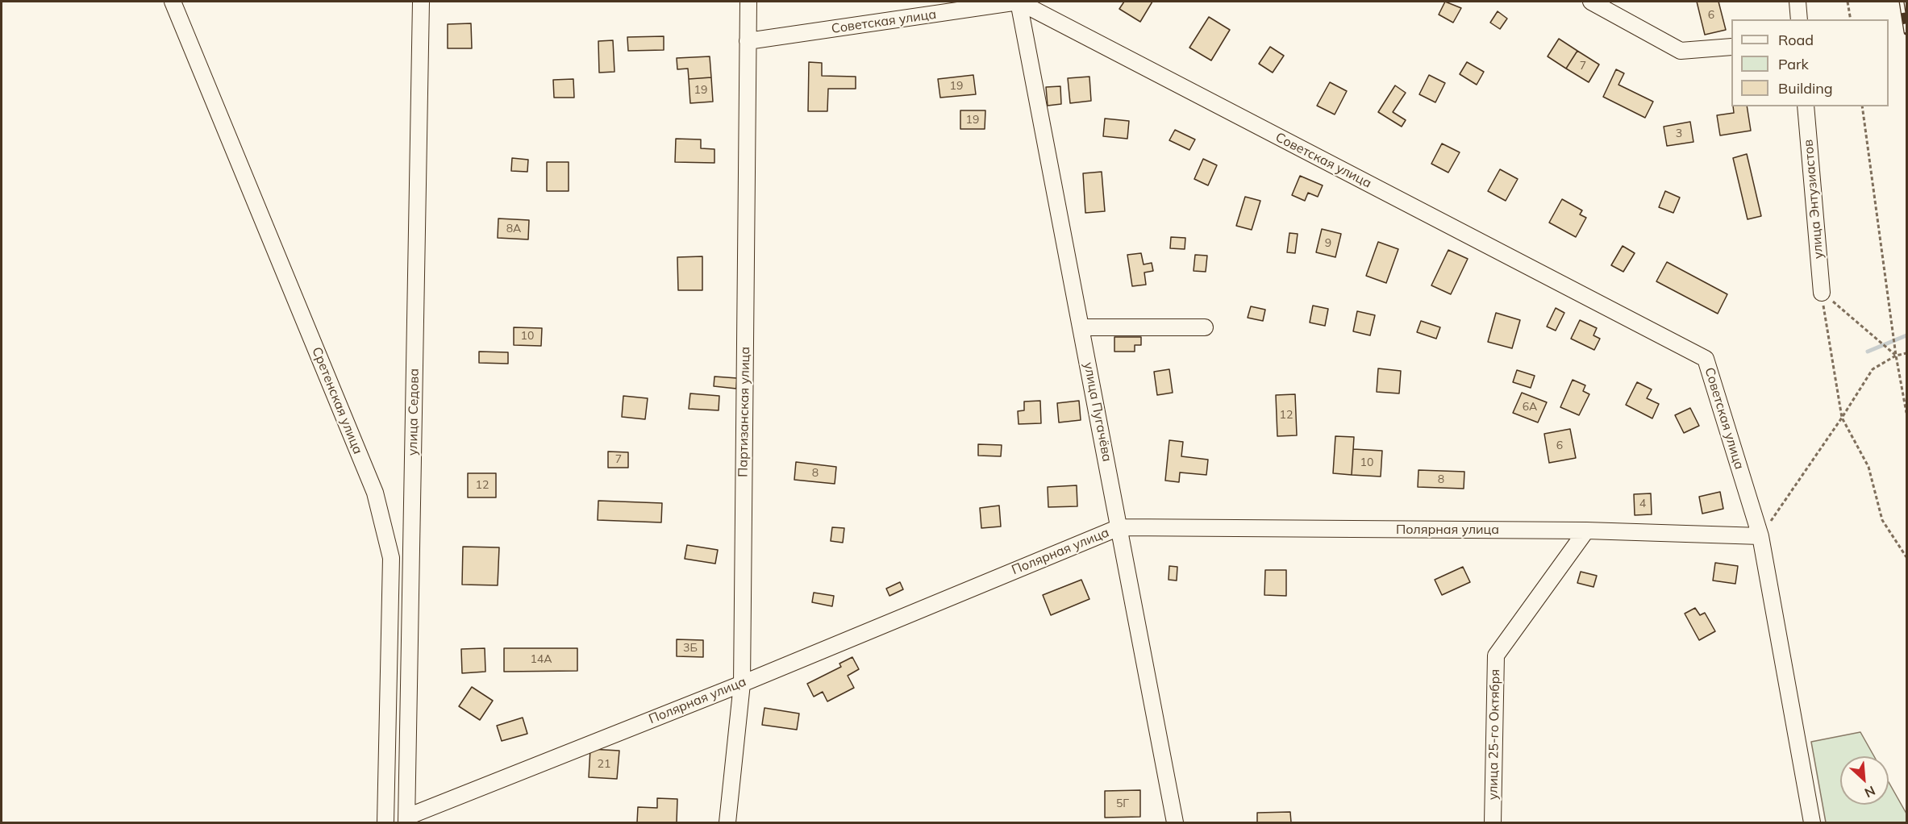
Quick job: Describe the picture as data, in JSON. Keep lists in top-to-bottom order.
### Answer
{
  "streets": {
    "street": [
      "Советская улица",
      "улица Энтузиастов",
      "Сретенская улица",
      "улица Седова",
      "Партизанская улица",
      "улица Пугачёва",
      "Полярная улица",
      "улица 25-го Октября"
    ]
  },
  "crossings": [
    ["Советская улица", "Партизанская улица"],
    ["Советская улица", "улица Пугачёва"],
    ["Советская улица", "Полярная улица"],
    ["улица Седова", "Полярная улица"],
    ["Партизанская улица", "Полярная улица"],
    ["улица Пугачёва", "Полярная улица"],
    ["Полярная улица", "улица 25-го Октября"]
  ],
  "house_numbers": [
    "6",
    "7",
    "19",
    "19",
    "19",
    "3",
    "8А",
    "9",
    "10",
    "6А",
    "12",
    "6",
    "7",
    "10",
    "8",
    "8",
    "12",
    "4",
    "3Б",
    "14А",
    "21",
    "5Г"
  ],
  "legend": ["Road", "Park", "Building"],
  "north": "bottom right"
}
